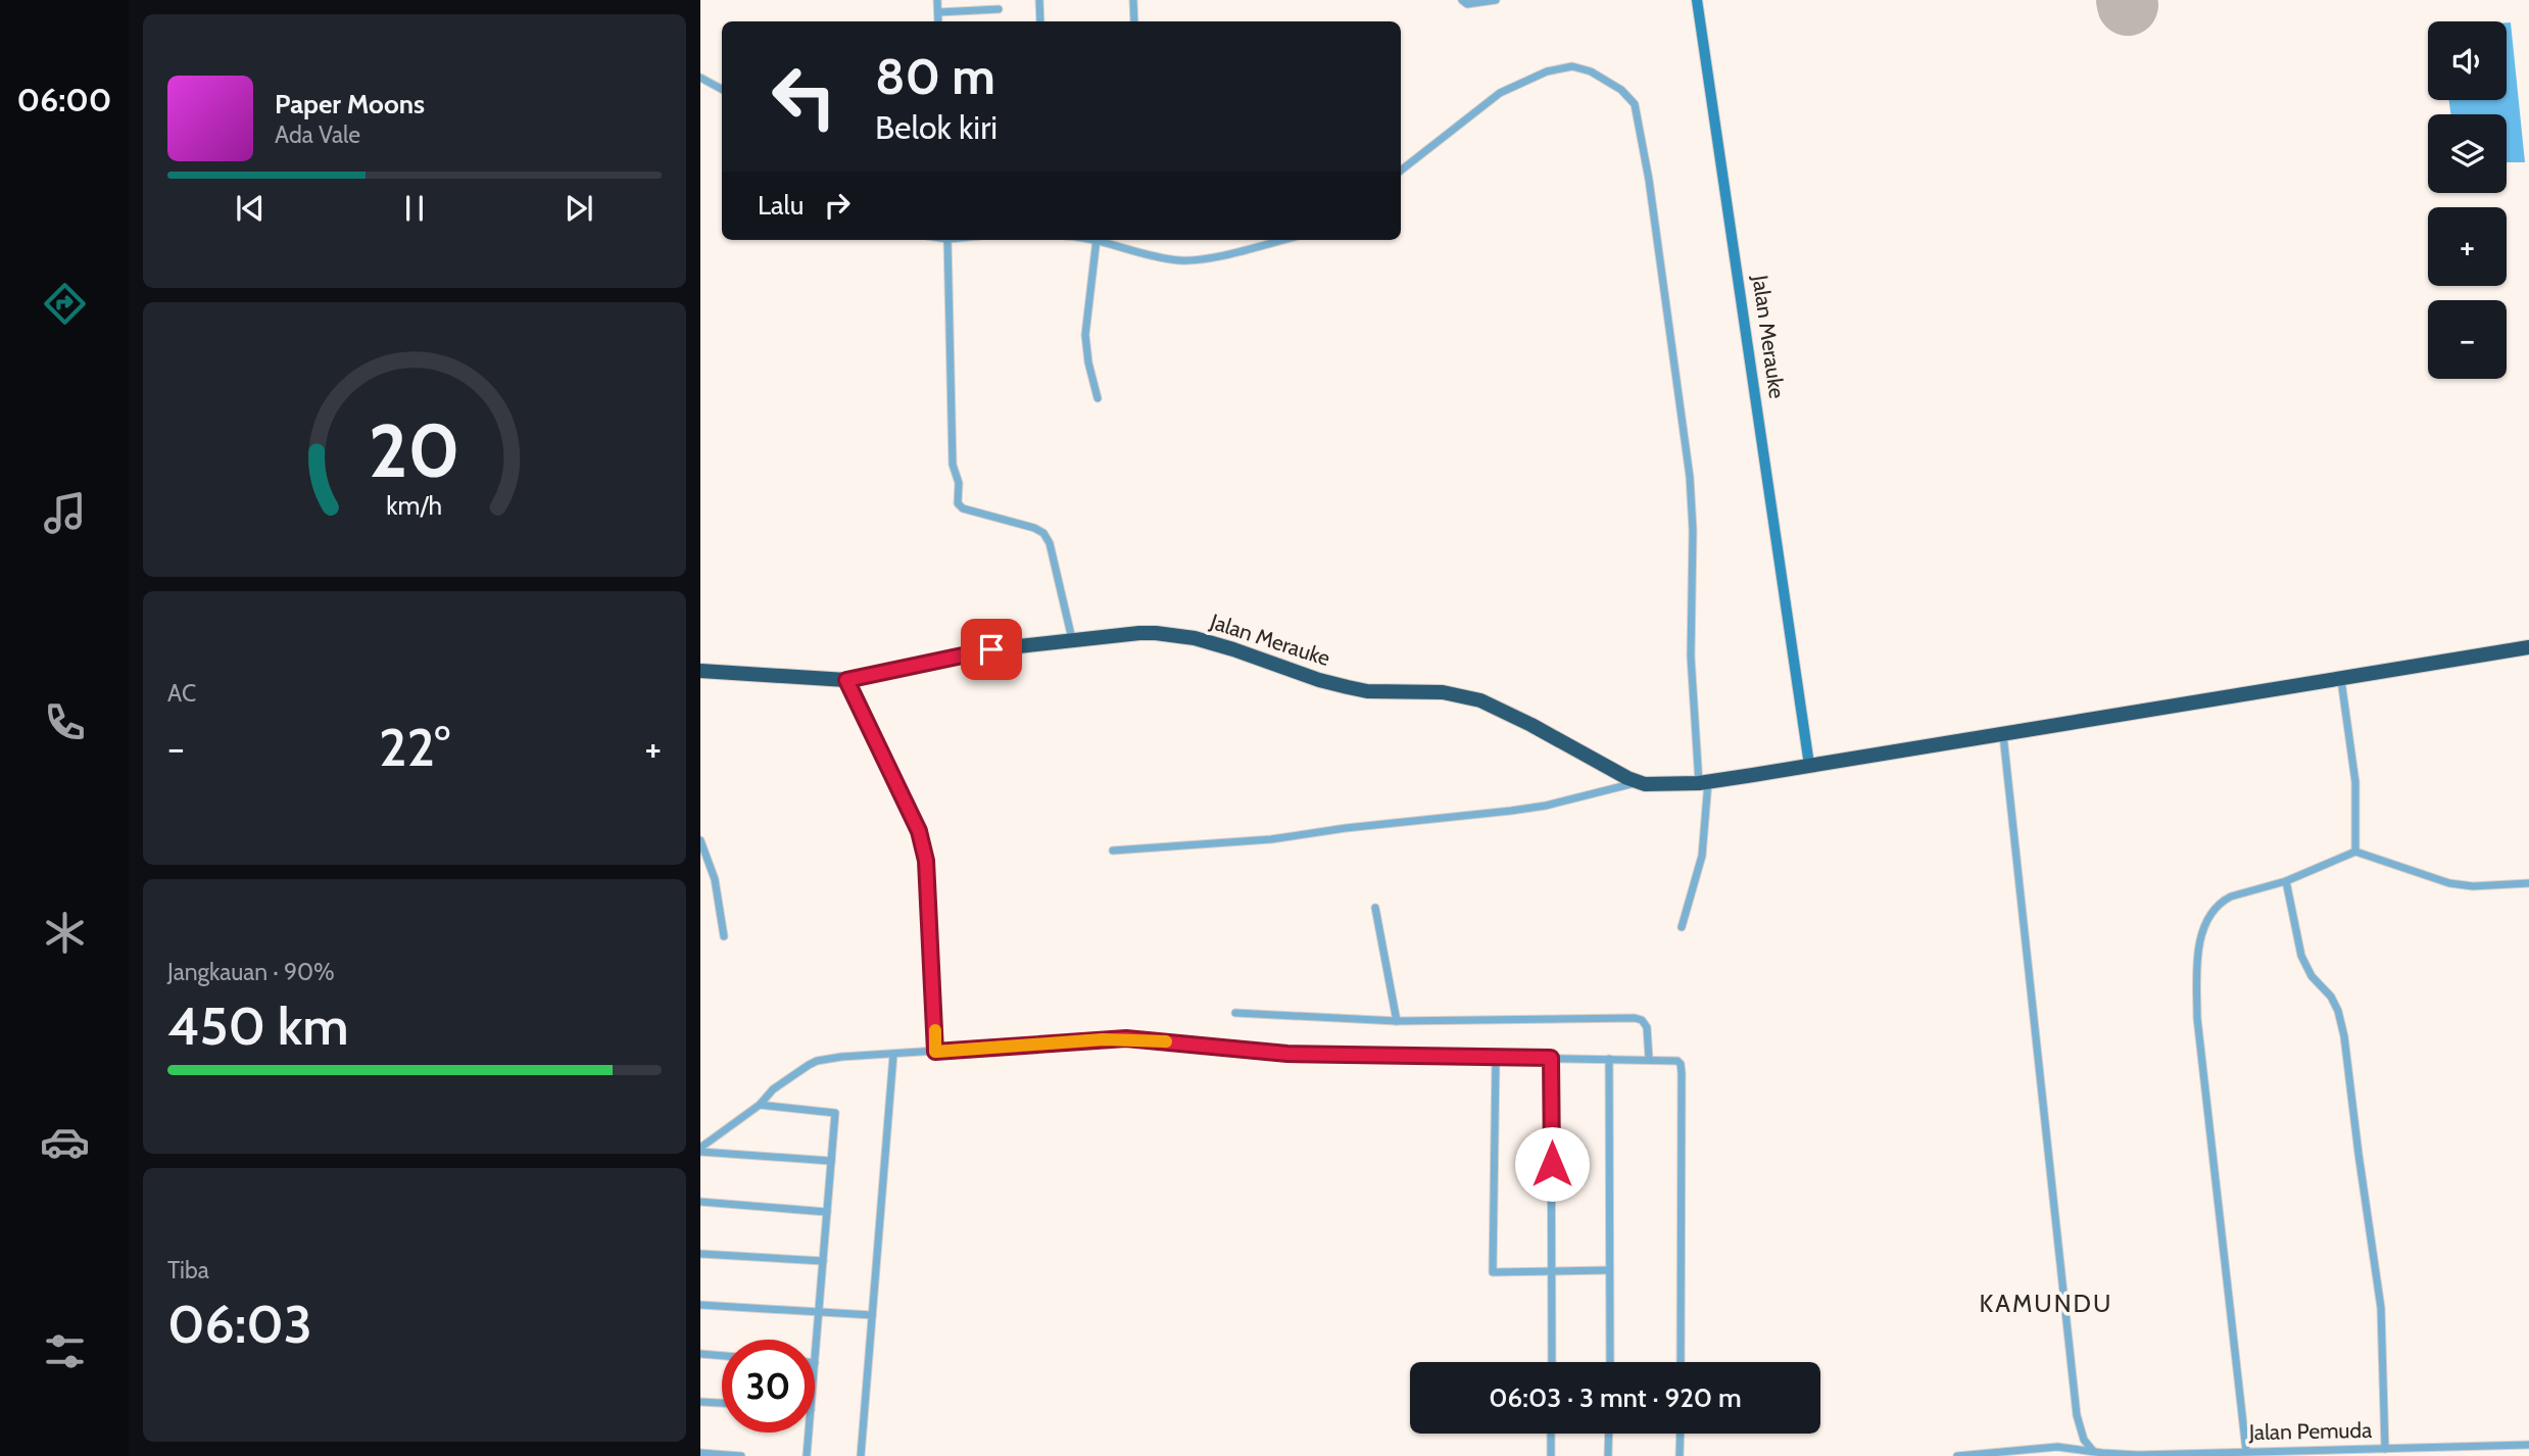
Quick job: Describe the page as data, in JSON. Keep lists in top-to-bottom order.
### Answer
{
  "streets": {
    "highway": ["Jalan Merauke"],
    "street": ["Jalan Pemuda"]
  },
  "districts": ["KAMUNDU"],
  "page": {
    "tabs": "06:00",
    "map_buttons": ["+", "−"],
    "turn": ["80 m", "Belok kiri"],
    "song": ["Paper Moons", "Ada Vale"],
    "then": "Lalu",
    "tile": [
      "AC",
      ["Jangkauan · 90%", "450 km"],
      ["Tiba", "06:03"]
    ],
    "heat": ["−", "22°", "+"],
    "limit": "30",
    "trip": "06:03 · 3 mnt · 920 m",
    "gauge": ["20", "km/h"]
  }
}
